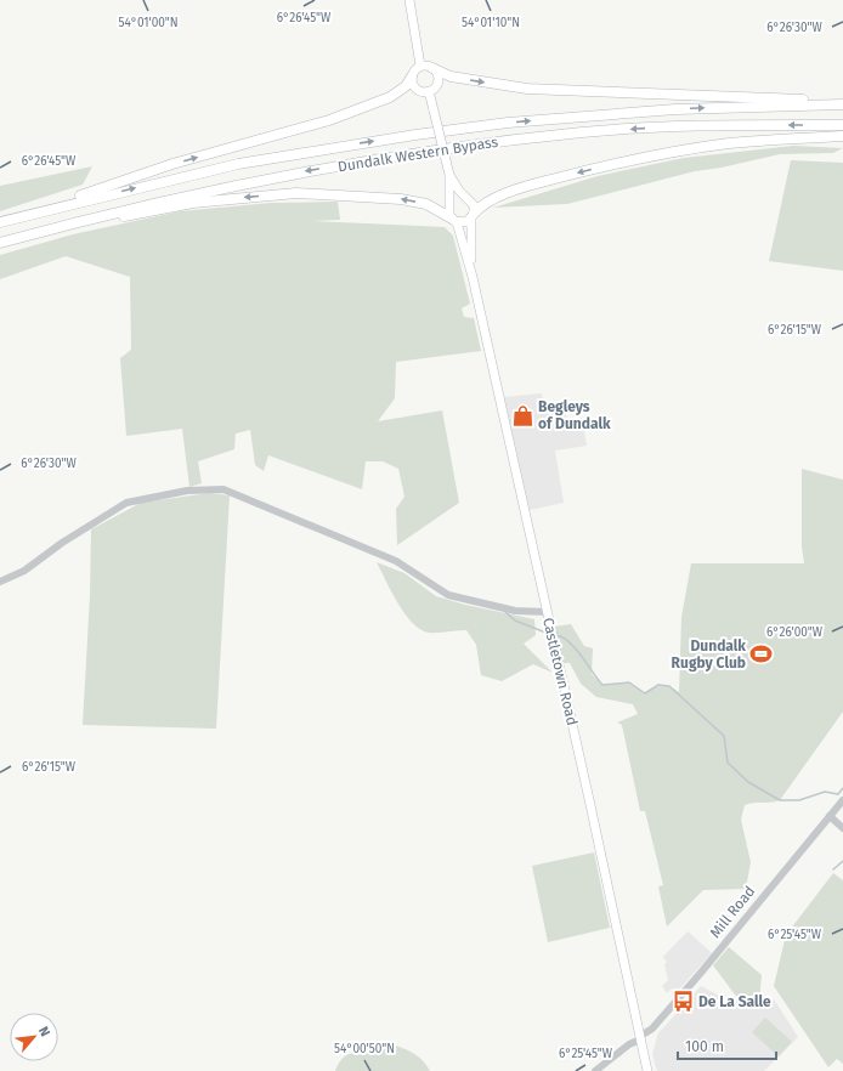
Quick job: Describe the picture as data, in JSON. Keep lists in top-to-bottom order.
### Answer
{
  "streets": {
    "highway": ["Dundalk Western Bypass"],
    "main road": ["Castletown Road"],
    "street": ["Mill Road"]
  },
  "crossings": [
    ["Castletown Road", "Mill Road"]
  ],
  "places": {
    "shop": ["Begleys of Dundalk"],
    "sports": ["Dundalk Rugby Club"],
    "bus stop": ["De La Salle"]
  },
  "scale_bar": "100 m",
  "north": "top right",
  "coordinates": [
    "6°26'45\"W",
    "54°01'00\"N",
    "54°01'10\"N",
    "6°26'30\"W",
    "6°26'15\"W",
    "6°26'00\"W",
    "6°25'45\"W",
    "54°00'50\"N"
  ]
}
